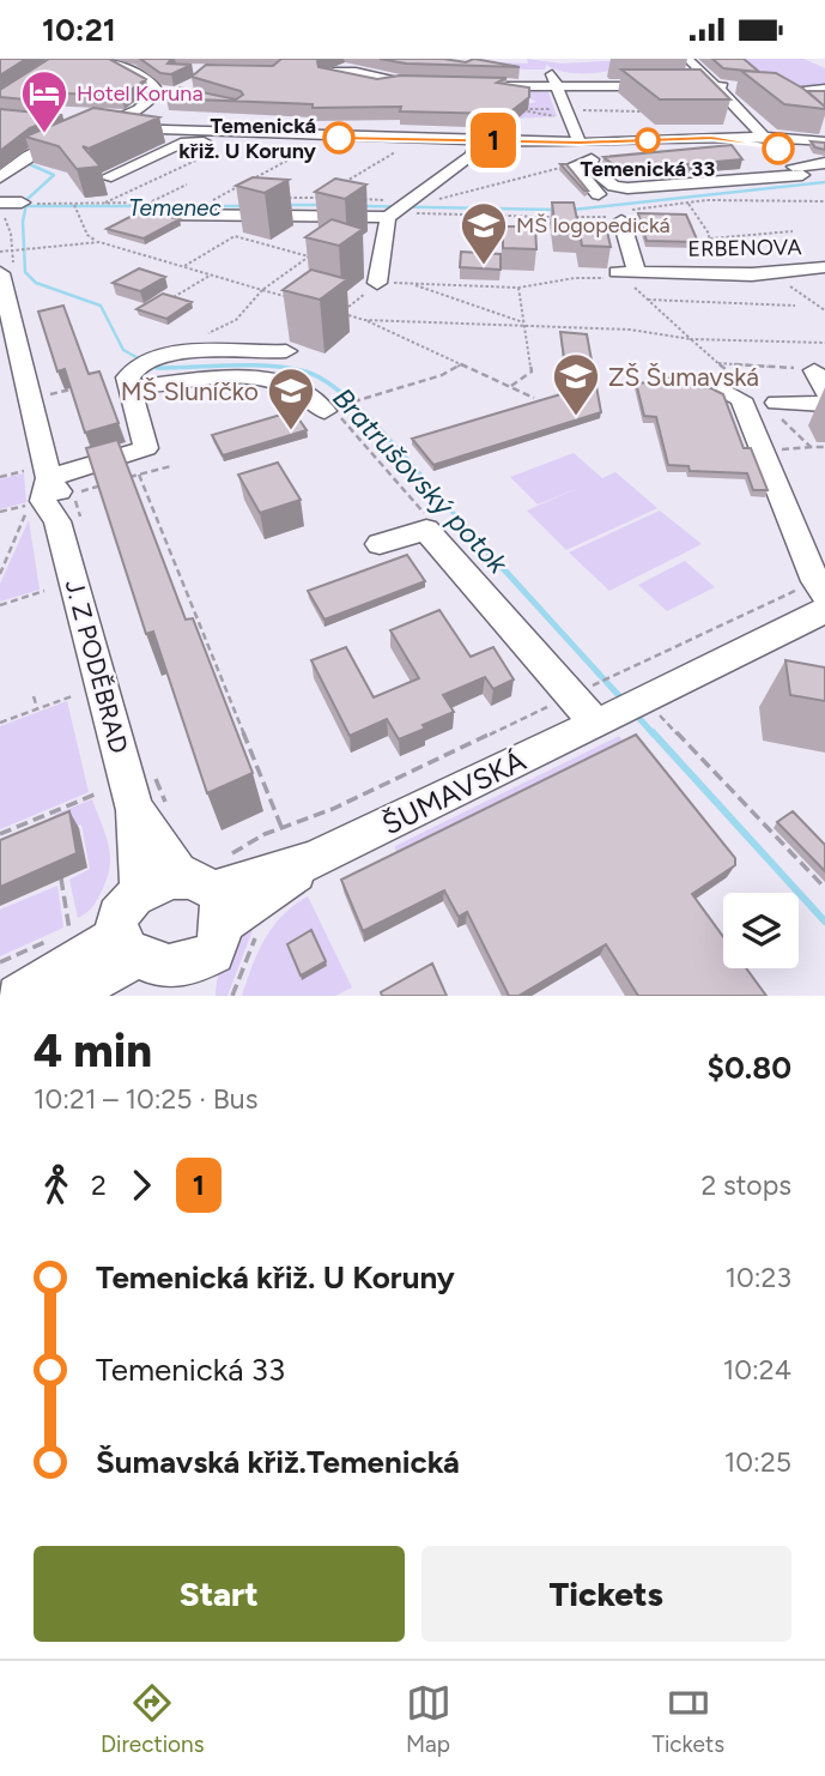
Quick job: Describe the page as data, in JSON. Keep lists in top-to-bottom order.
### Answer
{
  "streets": {
    "street": ["ERBENOVA", "J. Z PODĚBRAD", "ŠUMAVSKÁ"]
  },
  "crossings": [
    ["J. Z PODĚBRAD", "ŠUMAVSKÁ"]
  ],
  "water": ["Temenec", "Bratrušovský potok"],
  "places": {
    "hotel": ["Hotel Koruna"],
    "other": ["Temenická křiž. U Koruny", "Temenická 33"],
    "school or university": ["MŠ logopedická", "ZŠ Šumavská", "MŠ Sluníčko"]
  },
  "lines": ["bus line 1"],
  "page": {
    "status": "10:21",
    "on_map": "1",
    "heading": ["4 min", "10:21 – 10:25 · Bus", "$0.80"],
    "legs": ["2", "1", "2 stops"],
    "list": [
      {
        "name": "Temenická křiž. U Koruny",
        "value": "10:23"
      },
      {
        "name": "Temenická 33",
        "value": "10:24"
      },
      {
        "name": "Šumavská křiž.Temenická",
        "value": "10:25"
      }
    ],
    "buttons": ["Start", "Tickets"],
    "tabs": ["Directions", "Map", "Tickets"]
  }
}
